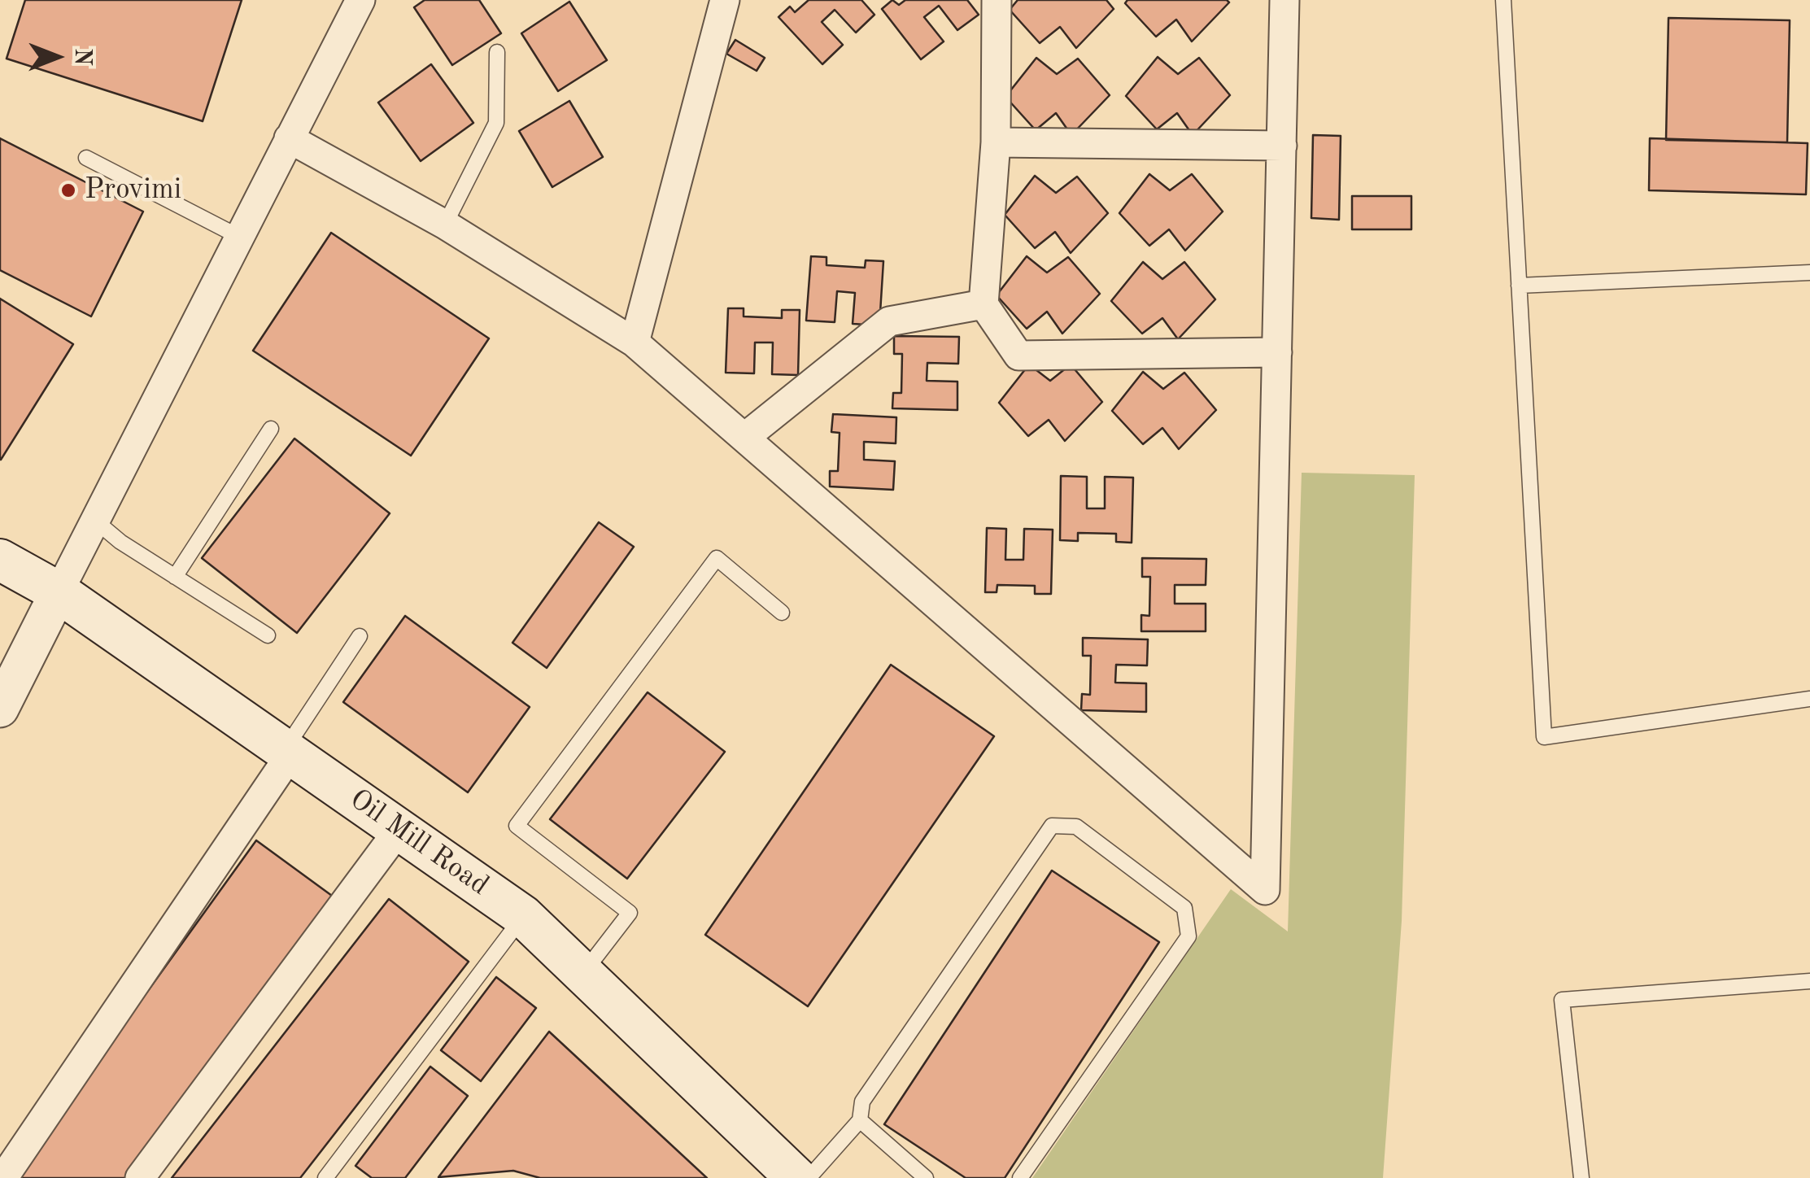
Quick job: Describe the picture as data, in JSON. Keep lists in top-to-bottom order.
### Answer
{
  "streets": {
    "main road": ["Oil Mill Road"]
  },
  "places": ["Provimi"],
  "north": "right"
}
